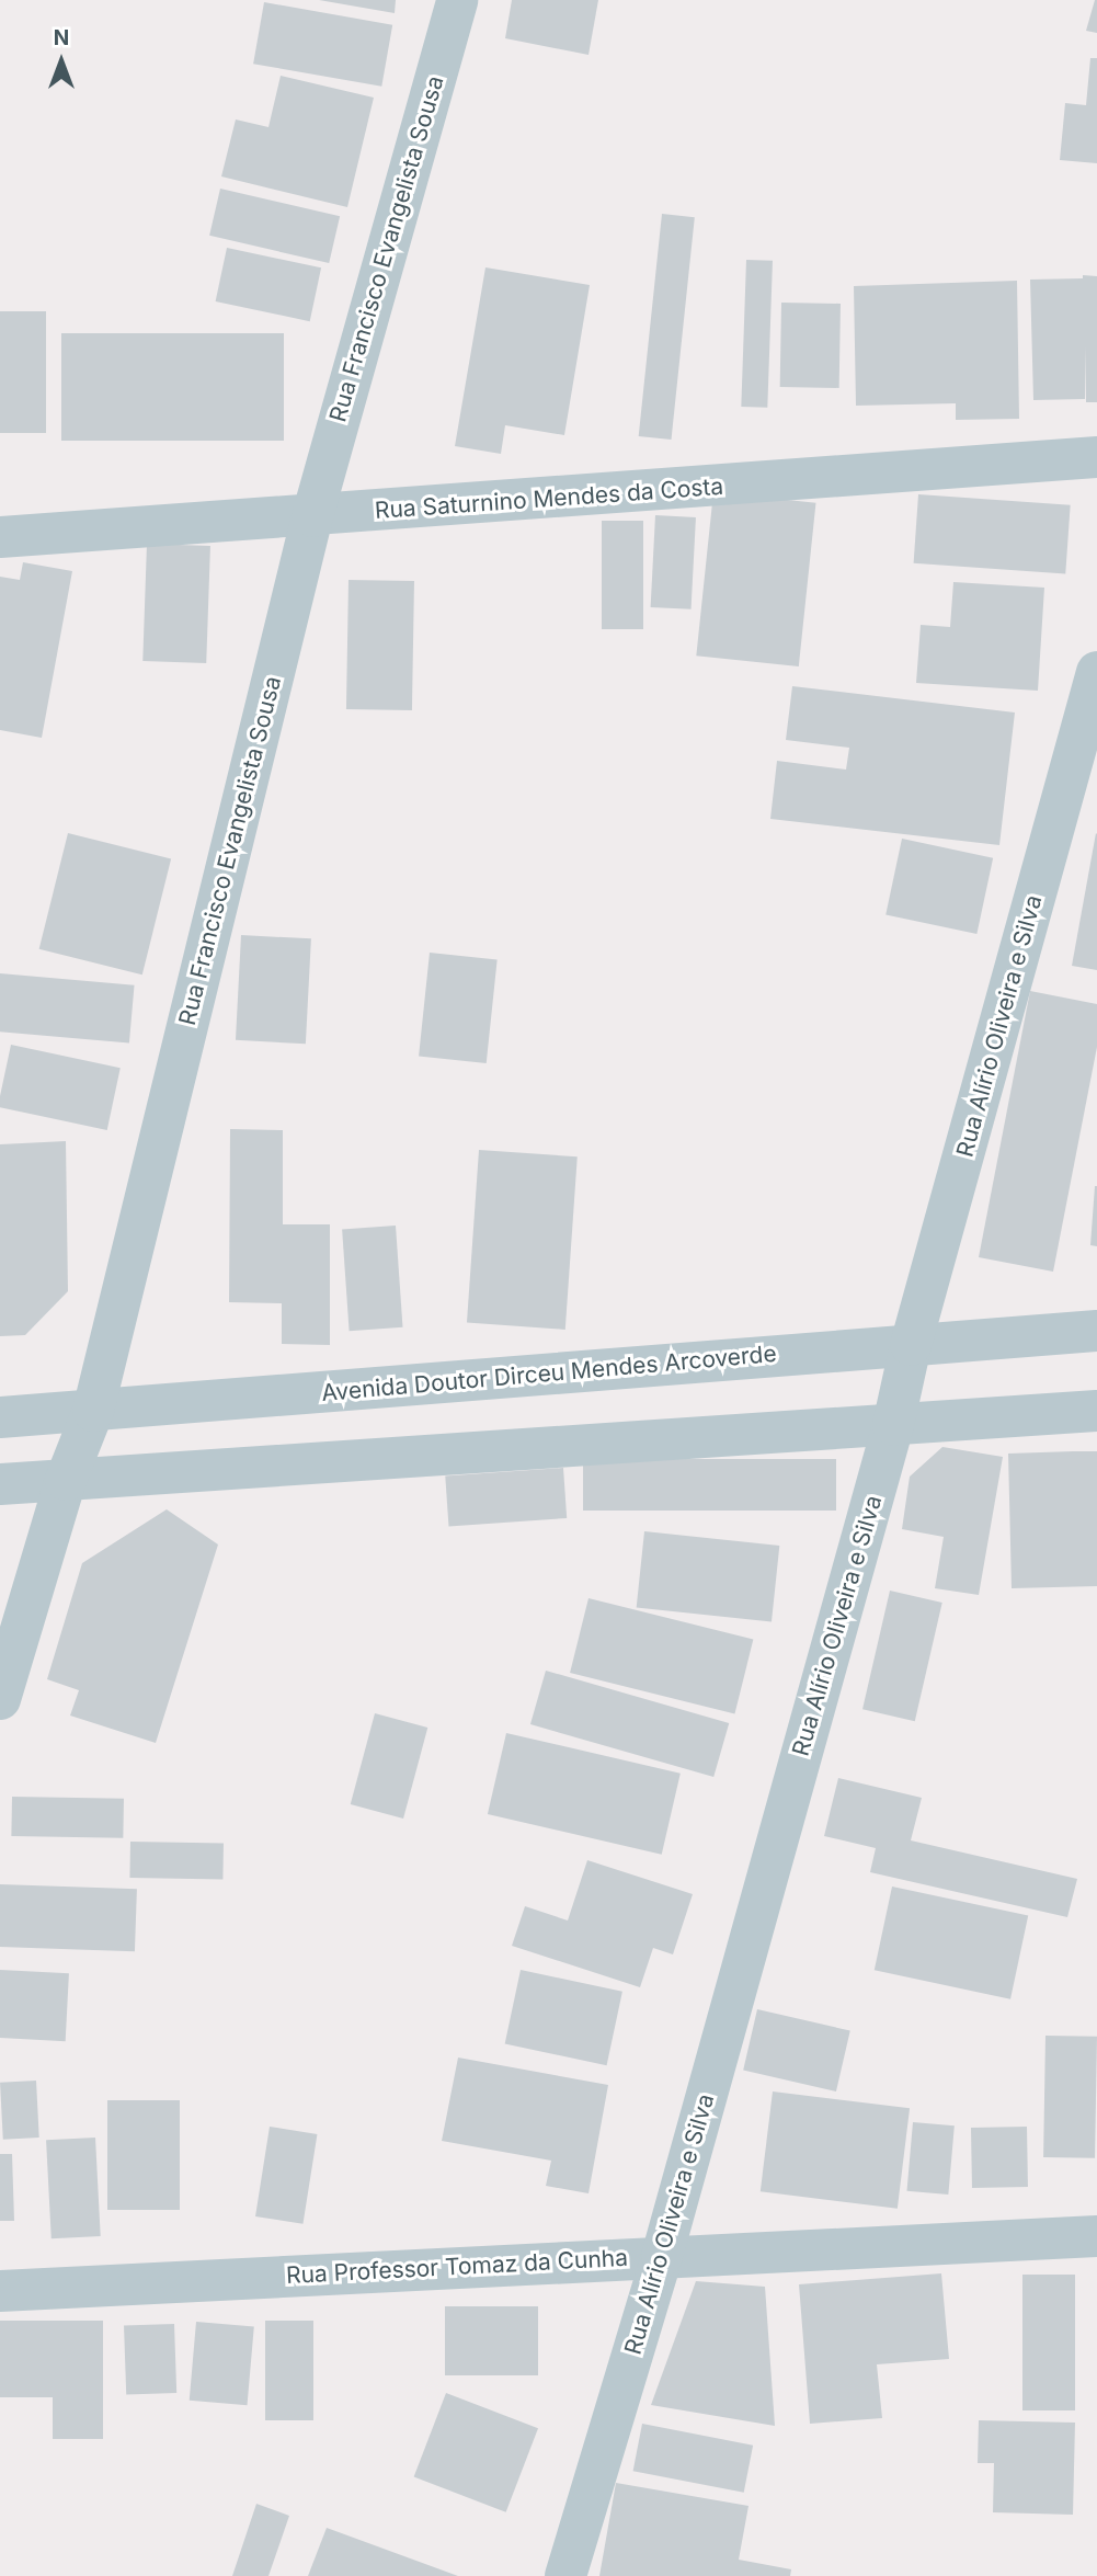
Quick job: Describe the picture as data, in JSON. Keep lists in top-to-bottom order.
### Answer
{
  "streets": {
    "street": [
      "Rua Francisco Evangelista Sousa",
      "Rua Saturnino Mendes da Costa",
      "Rua Alírio Oliveira e Silva",
      "Avenida Doutor Dirceu Mendes Arcoverde",
      "Rua Professor Tomaz da Cunha"
    ]
  },
  "crossings": [
    ["Rua Francisco Evangelista Sousa", "Rua Saturnino Mendes da Costa"],
    ["Rua Francisco Evangelista Sousa", "Avenida Doutor Dirceu Mendes Arcoverde"],
    ["Rua Alírio Oliveira e Silva", "Avenida Doutor Dirceu Mendes Arcoverde"],
    ["Rua Alírio Oliveira e Silva", "Rua Professor Tomaz da Cunha"]
  ],
  "north": "top"
}
